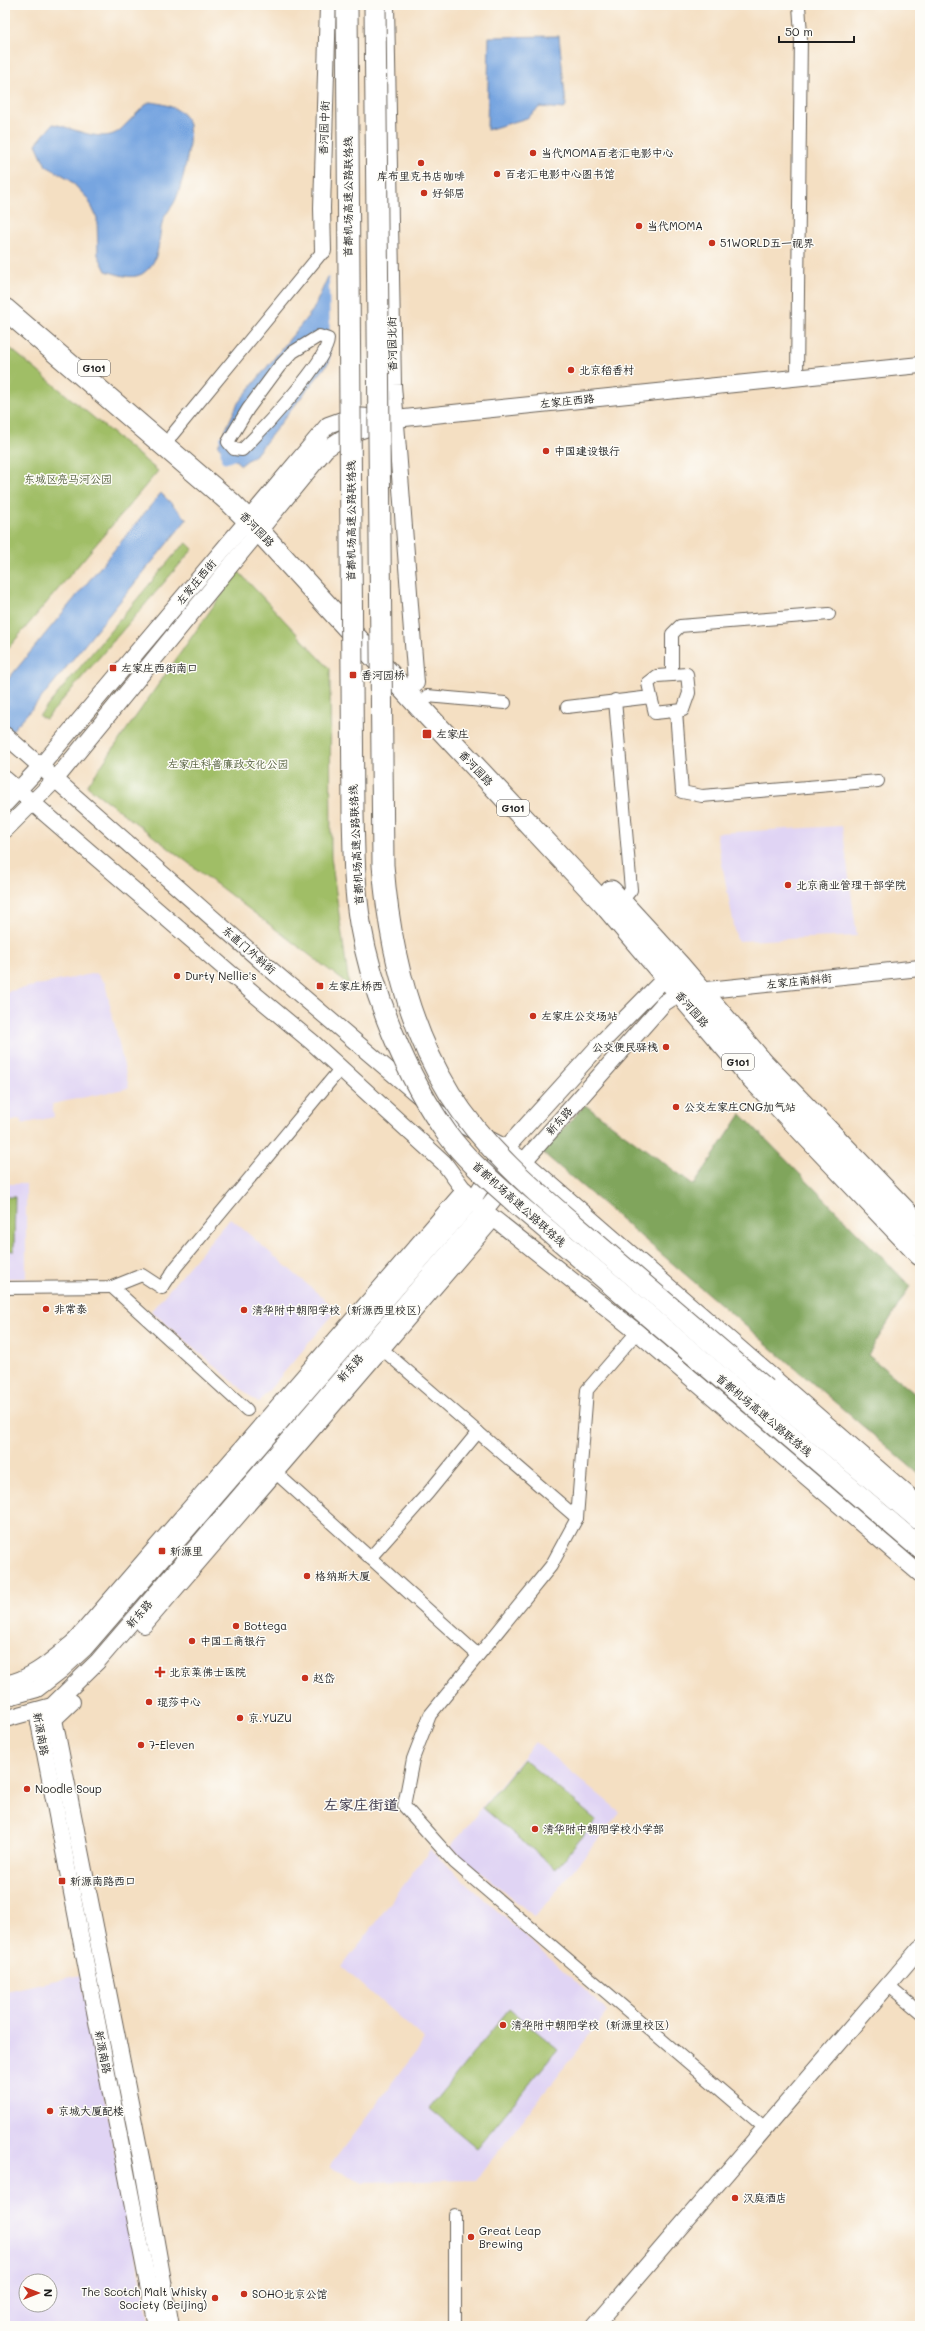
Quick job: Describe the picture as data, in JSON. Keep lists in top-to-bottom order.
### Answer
{
  "streets": {
    "highway": ["首都机场高速公路联络线", "G101", "香河园路"],
    "main road": [
      "香河园中街",
      "香河园北街",
      "左家庄西路",
      "左家庄西街",
      "东直门外斜街",
      "左家庄南斜街",
      "新东路",
      "新源南路"
    ]
  },
  "crossings": [
    ["香河园北街", "左家庄西路"],
    ["香河园北街", "香河园路"],
    ["左家庄西路", "香河园路"],
    ["左家庄西路", "左家庄西街"],
    ["香河园路", "左家庄西街"],
    ["香河园路", "左家庄南斜街"],
    ["香河园路", "新东路"],
    ["左家庄西街", "东直门外斜街"],
    ["东直门外斜街", "新东路"],
    ["左家庄南斜街", "新东路"],
    ["新东路", "新源南路"]
  ],
  "districts": ["左家庄街道"],
  "parks": ["东城区亮马河公园", "左家庄科普廉政文化公园"],
  "places": {
    "other": [
      "当代MOMA百老汇电影中心",
      "库布里克书店咖啡",
      "百老汇电影中心图书馆",
      "好邻居",
      "当代MOMA",
      "51WORLD五一视界",
      "北京稻香村",
      "中国建设银行",
      "北京商业管理干部学院",
      "Durty Nellie's",
      "左家庄公交场站",
      "公交便民驿栈",
      "公交左家庄CNG加气站",
      "非常泰",
      "清华附中朝阳学校（新源西里校区）",
      "格纳斯大厦",
      "Bottega",
      "中国工商银行",
      "赵岱",
      "琨莎中心",
      "京.YUZU",
      "7-Eleven",
      "Noodle Soup",
      "清华附中朝阳学校小学部",
      "清华附中朝阳学校（新源里校区）",
      "京城大厦配楼",
      "汉庭酒店",
      "Great Leap Brewing",
      "SOHO北京公馆",
      "The Scotch Malt Whisky Society (Beijing)"
    ],
    "transit": [
      "左家庄西街南口",
      "香河园桥",
      "左家庄",
      "左家庄桥西",
      "新源里",
      "新源南路西口"
    ],
    "health": ["北京莱佛士医院"]
  },
  "scale_bar": "50 m",
  "north": "right"
}
